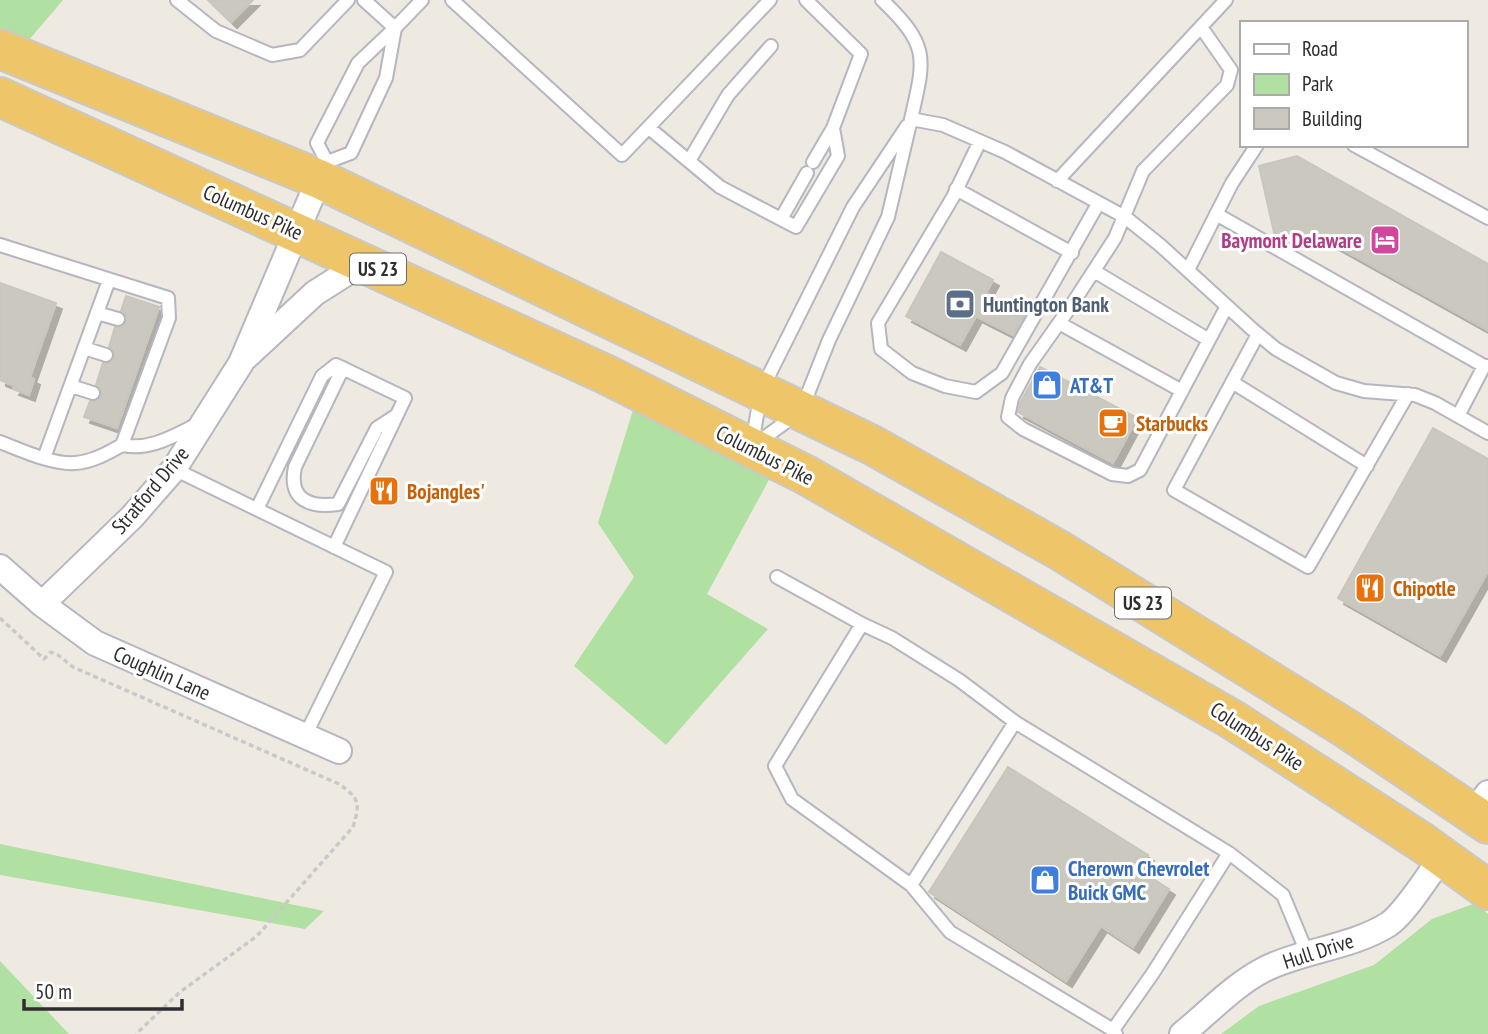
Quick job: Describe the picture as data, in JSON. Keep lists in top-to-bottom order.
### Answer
{
  "streets": {
    "highway": ["Columbus Pike", "US 23"],
    "street": ["Stratford Drive", "Coughlin Lane", "Hull Drive"]
  },
  "crossings": [
    ["Columbus Pike", "Stratford Drive"],
    ["Columbus Pike", "Hull Drive"],
    ["US 23", "Stratford Drive"],
    ["Stratford Drive", "Coughlin Lane"]
  ],
  "places": {
    "hotel": ["Baymont Delaware"],
    "bank": ["Huntington Bank"],
    "shop": ["AT&T", "Cherown Chevrolet Buick GMC"],
    "cafe": ["Starbucks"],
    "restaurant": ["Bojangles'", "Chipotle"]
  },
  "legend": ["Road", "Park", "Building"],
  "scale_bar": "50 m"
}
